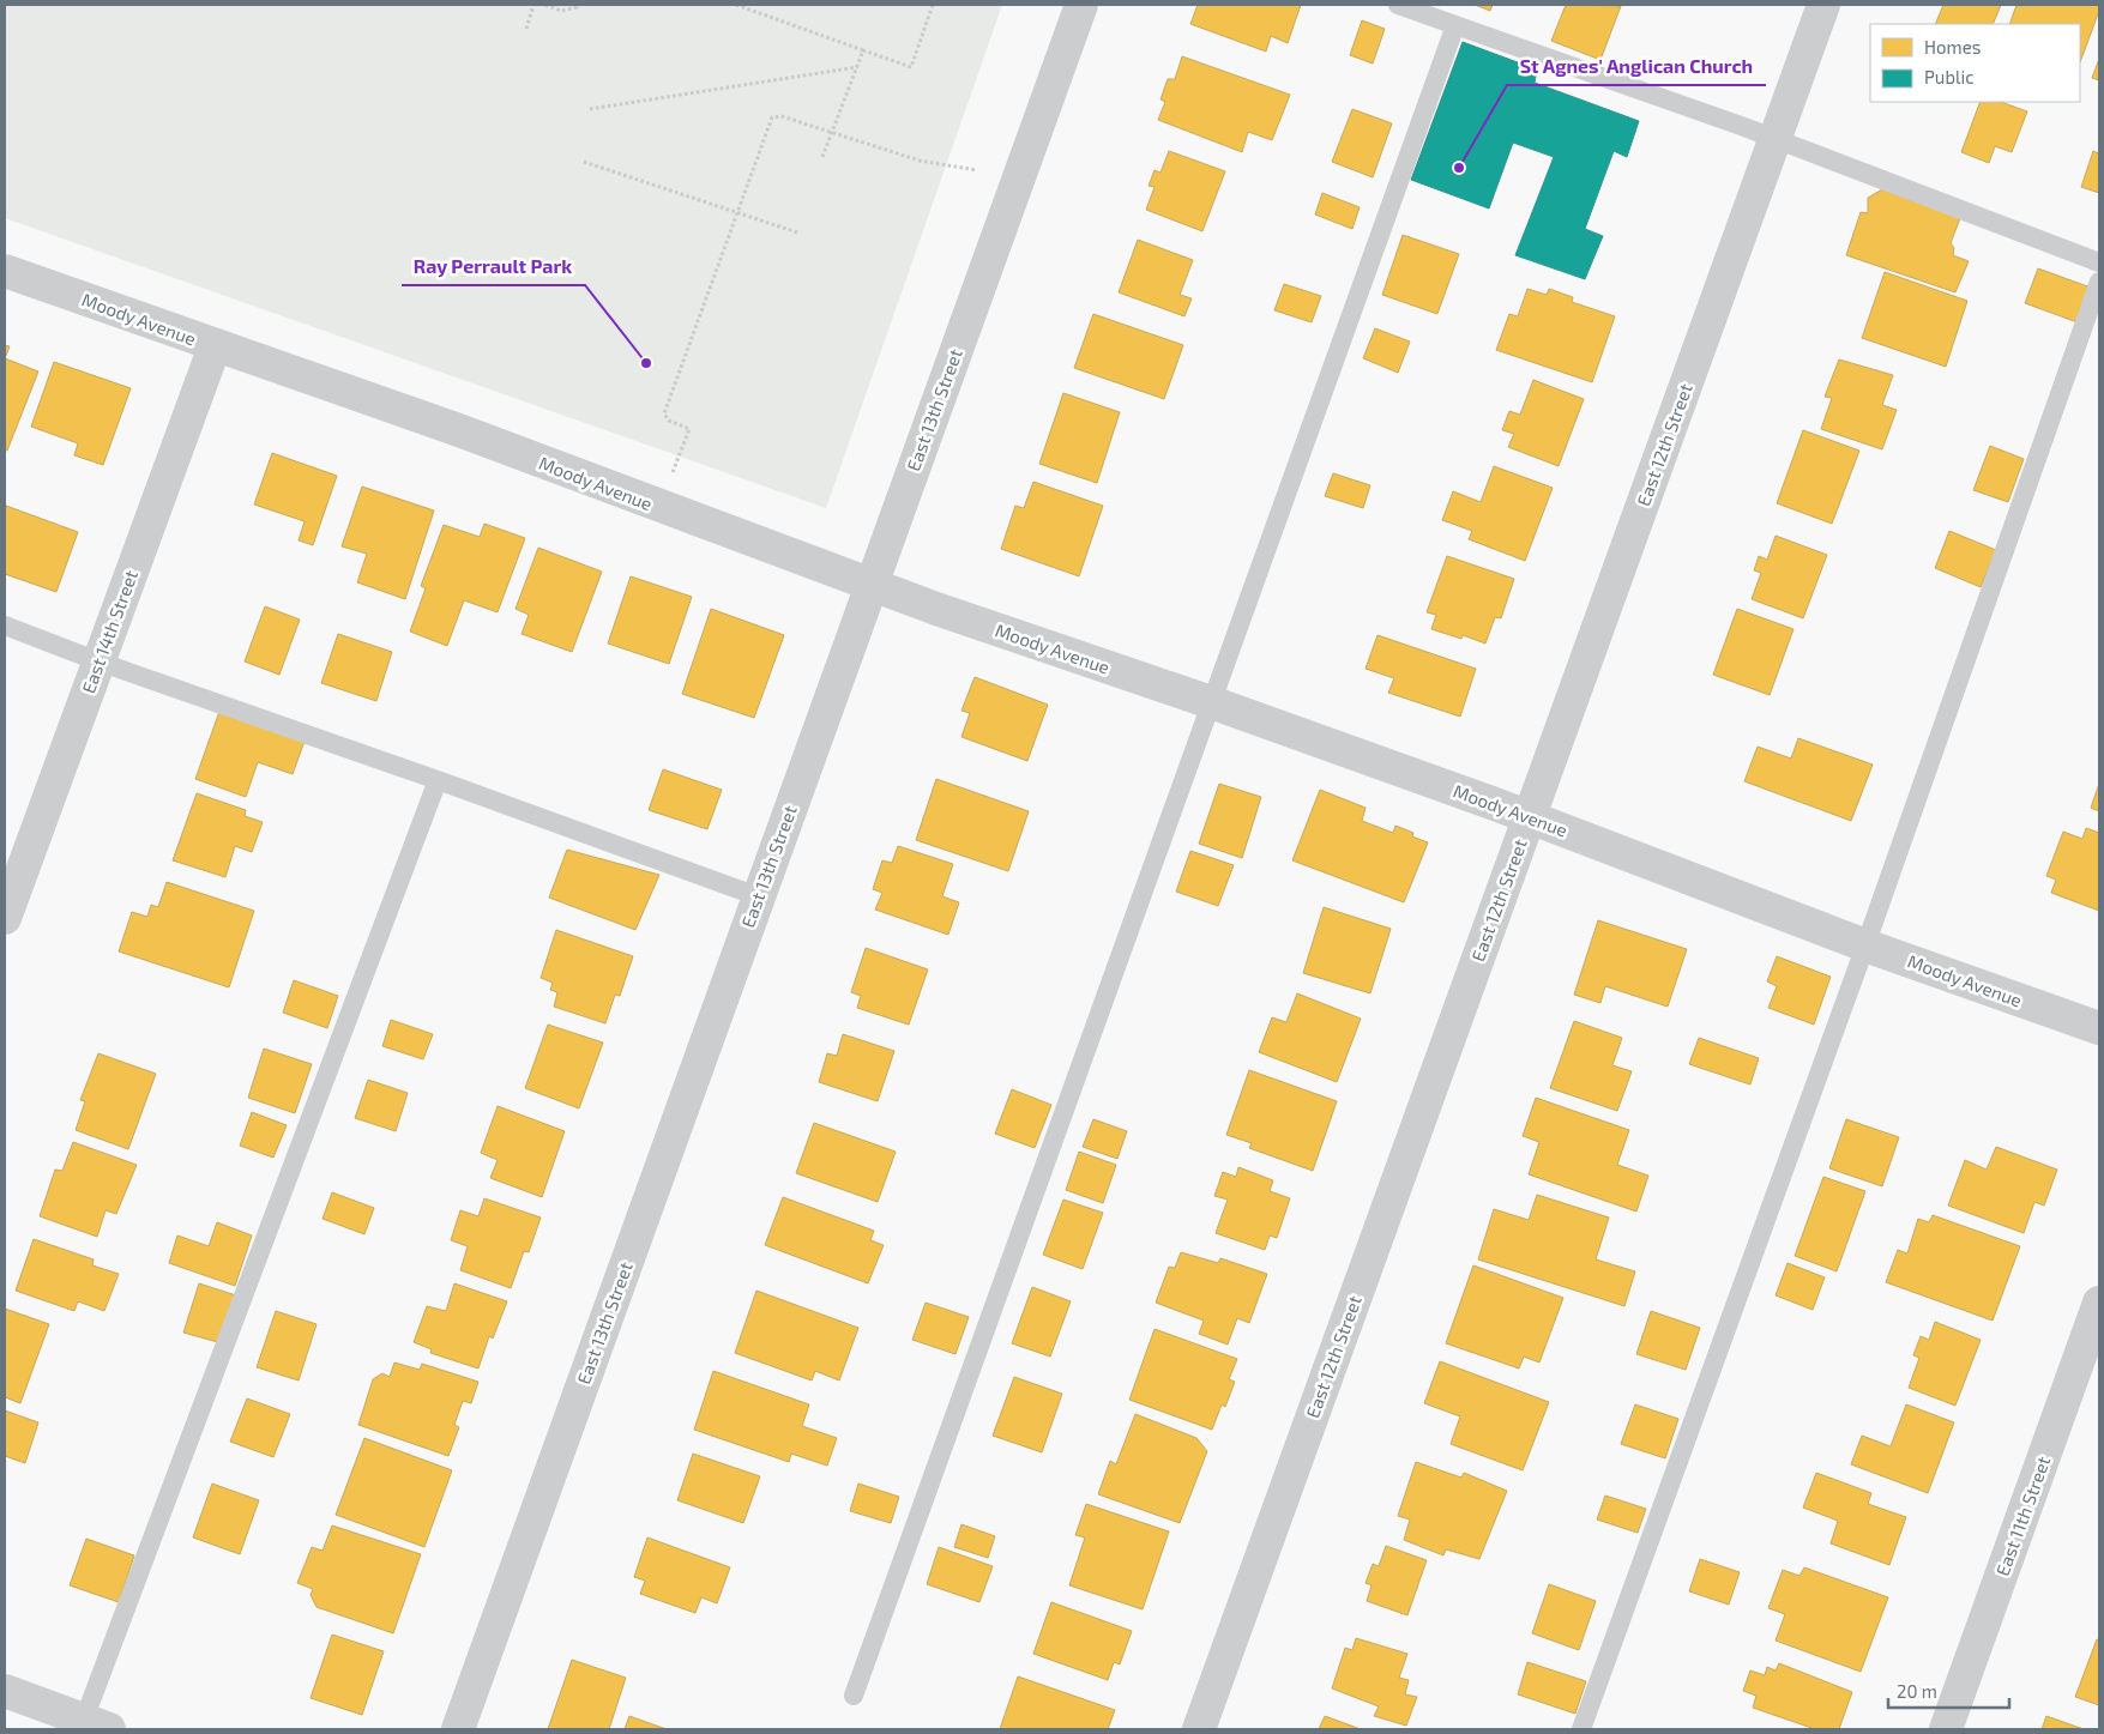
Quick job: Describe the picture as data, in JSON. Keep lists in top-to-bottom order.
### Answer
{
  "streets": {
    "street": [
      "Moody Avenue",
      "East 13th Street",
      "East 12th Street",
      "East 14th Street",
      "East 11th Street"
    ]
  },
  "crossings": [
    ["Moody Avenue", "East 13th Street"],
    ["Moody Avenue", "East 12th Street"],
    ["Moody Avenue", "East 14th Street"]
  ],
  "places": ["St Agnes' Anglican Church", "Ray Perrault Park"],
  "legend": ["Homes", "Public"],
  "scale_bar": "20 m"
}
